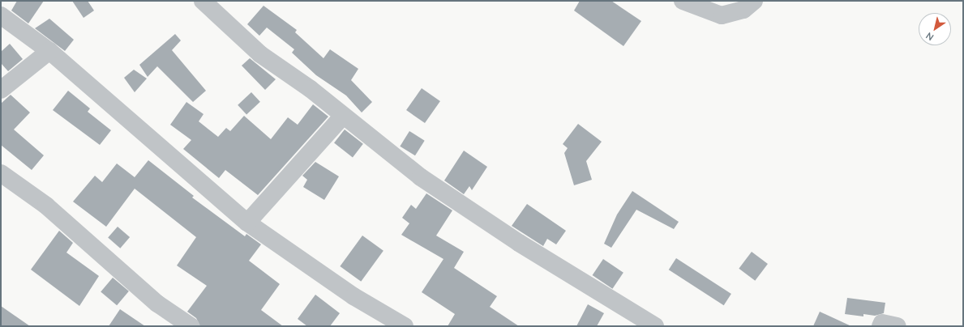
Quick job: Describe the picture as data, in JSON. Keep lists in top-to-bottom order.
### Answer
{
  "north": "bottom left"
}
